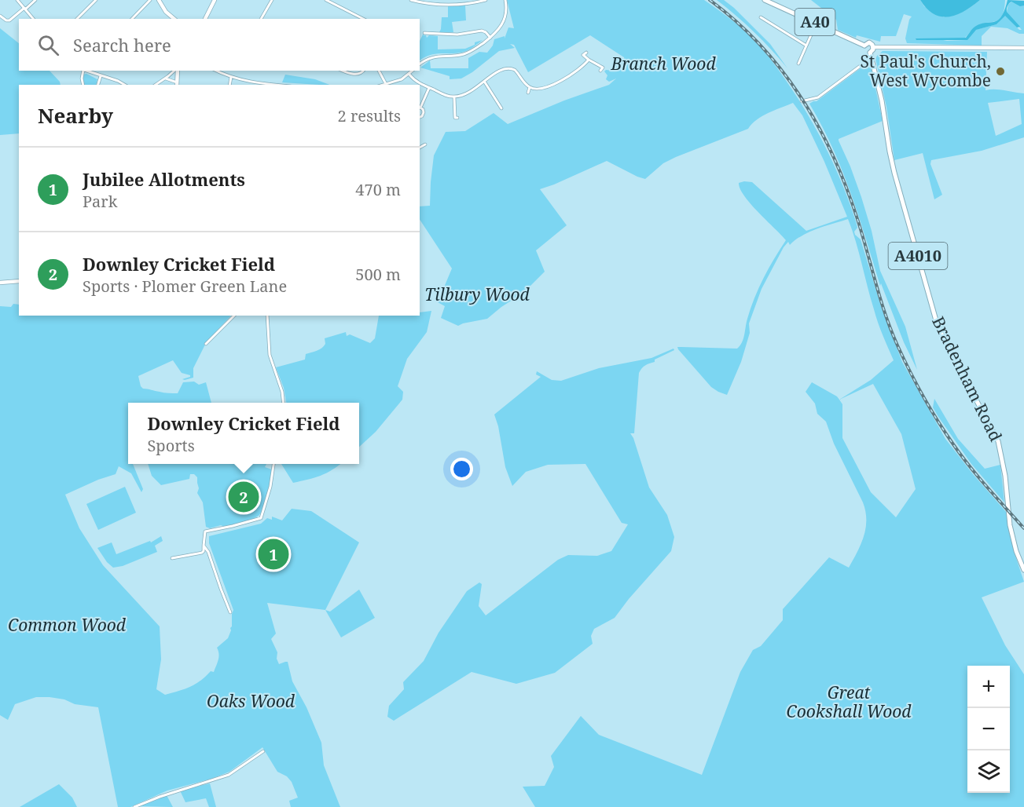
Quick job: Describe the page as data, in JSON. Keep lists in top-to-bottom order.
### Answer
{
  "streets": {
    "highway": ["A40", "A4010", "Bradenham Road"]
  },
  "crossings": [
    ["A40", "Bradenham Road"]
  ],
  "parks": [
    "Branch Wood",
    "Tilbury Wood",
    "Common Wood",
    "Great Cookshall Wood",
    "Oaks Wood"
  ],
  "places": ["St Paul's Church, West Wycombe"],
  "page": {
    "search": "Search here",
    "heading": ["Nearby", "2 results"],
    "list": [
      {
        "mark": "1",
        "name": "Jubilee Allotments",
        "note": "Park",
        "value": "470 m"
      },
      {
        "mark": "2",
        "name": "Downley Cricket Field",
        "note": "Sports · Plomer Green Lane",
        "value": "500 m"
      }
    ],
    "popup": ["Downley Cricket Field", "Sports"],
    "pins": ["2", "1"],
    "map_buttons": ["+", "−"]
  }
}
